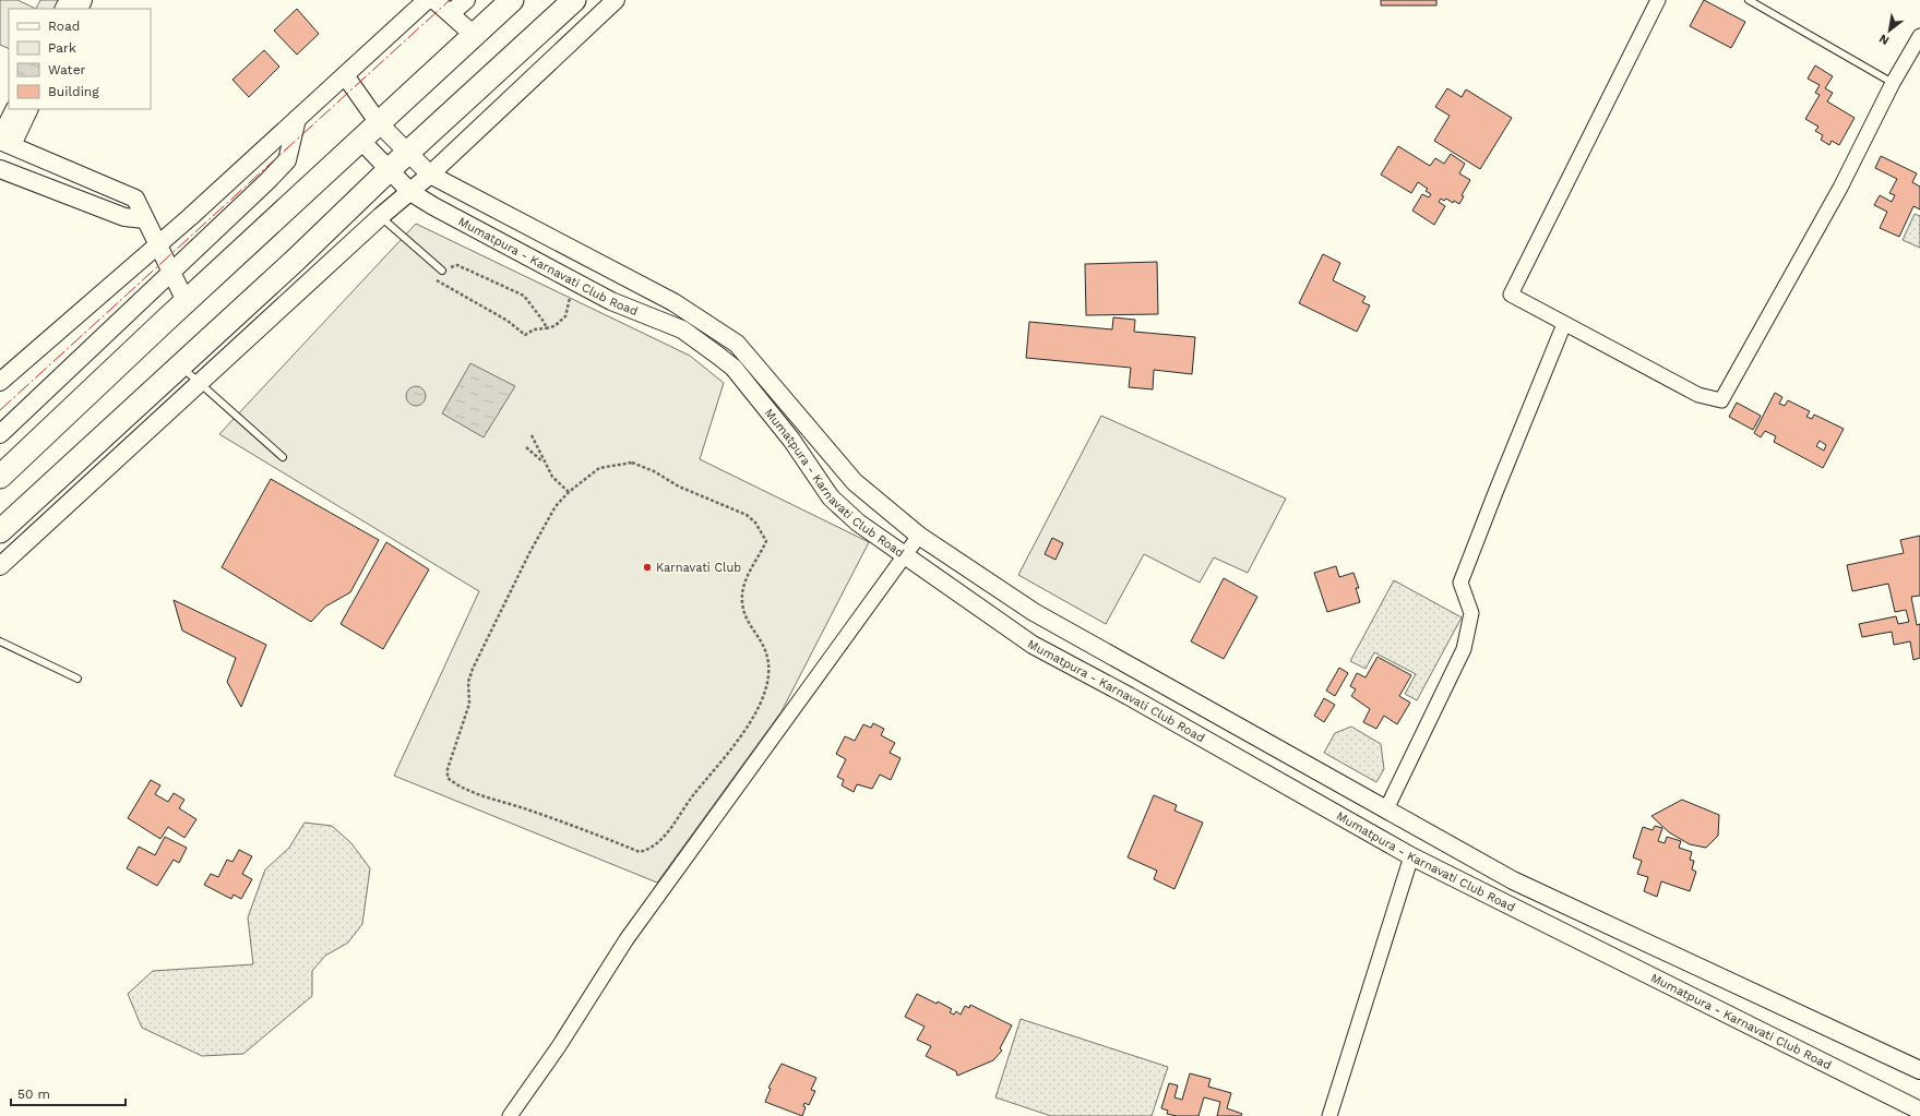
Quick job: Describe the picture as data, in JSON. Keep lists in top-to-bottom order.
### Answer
{
  "streets": {
    "street": ["Mumatpura - Karnavati Club Road"]
  },
  "places": ["Karnavati Club"],
  "legend": [
    "Road",
    "Park",
    "Water",
    "Building"
  ],
  "scale_bar": "50 m",
  "north": "bottom left"
}
